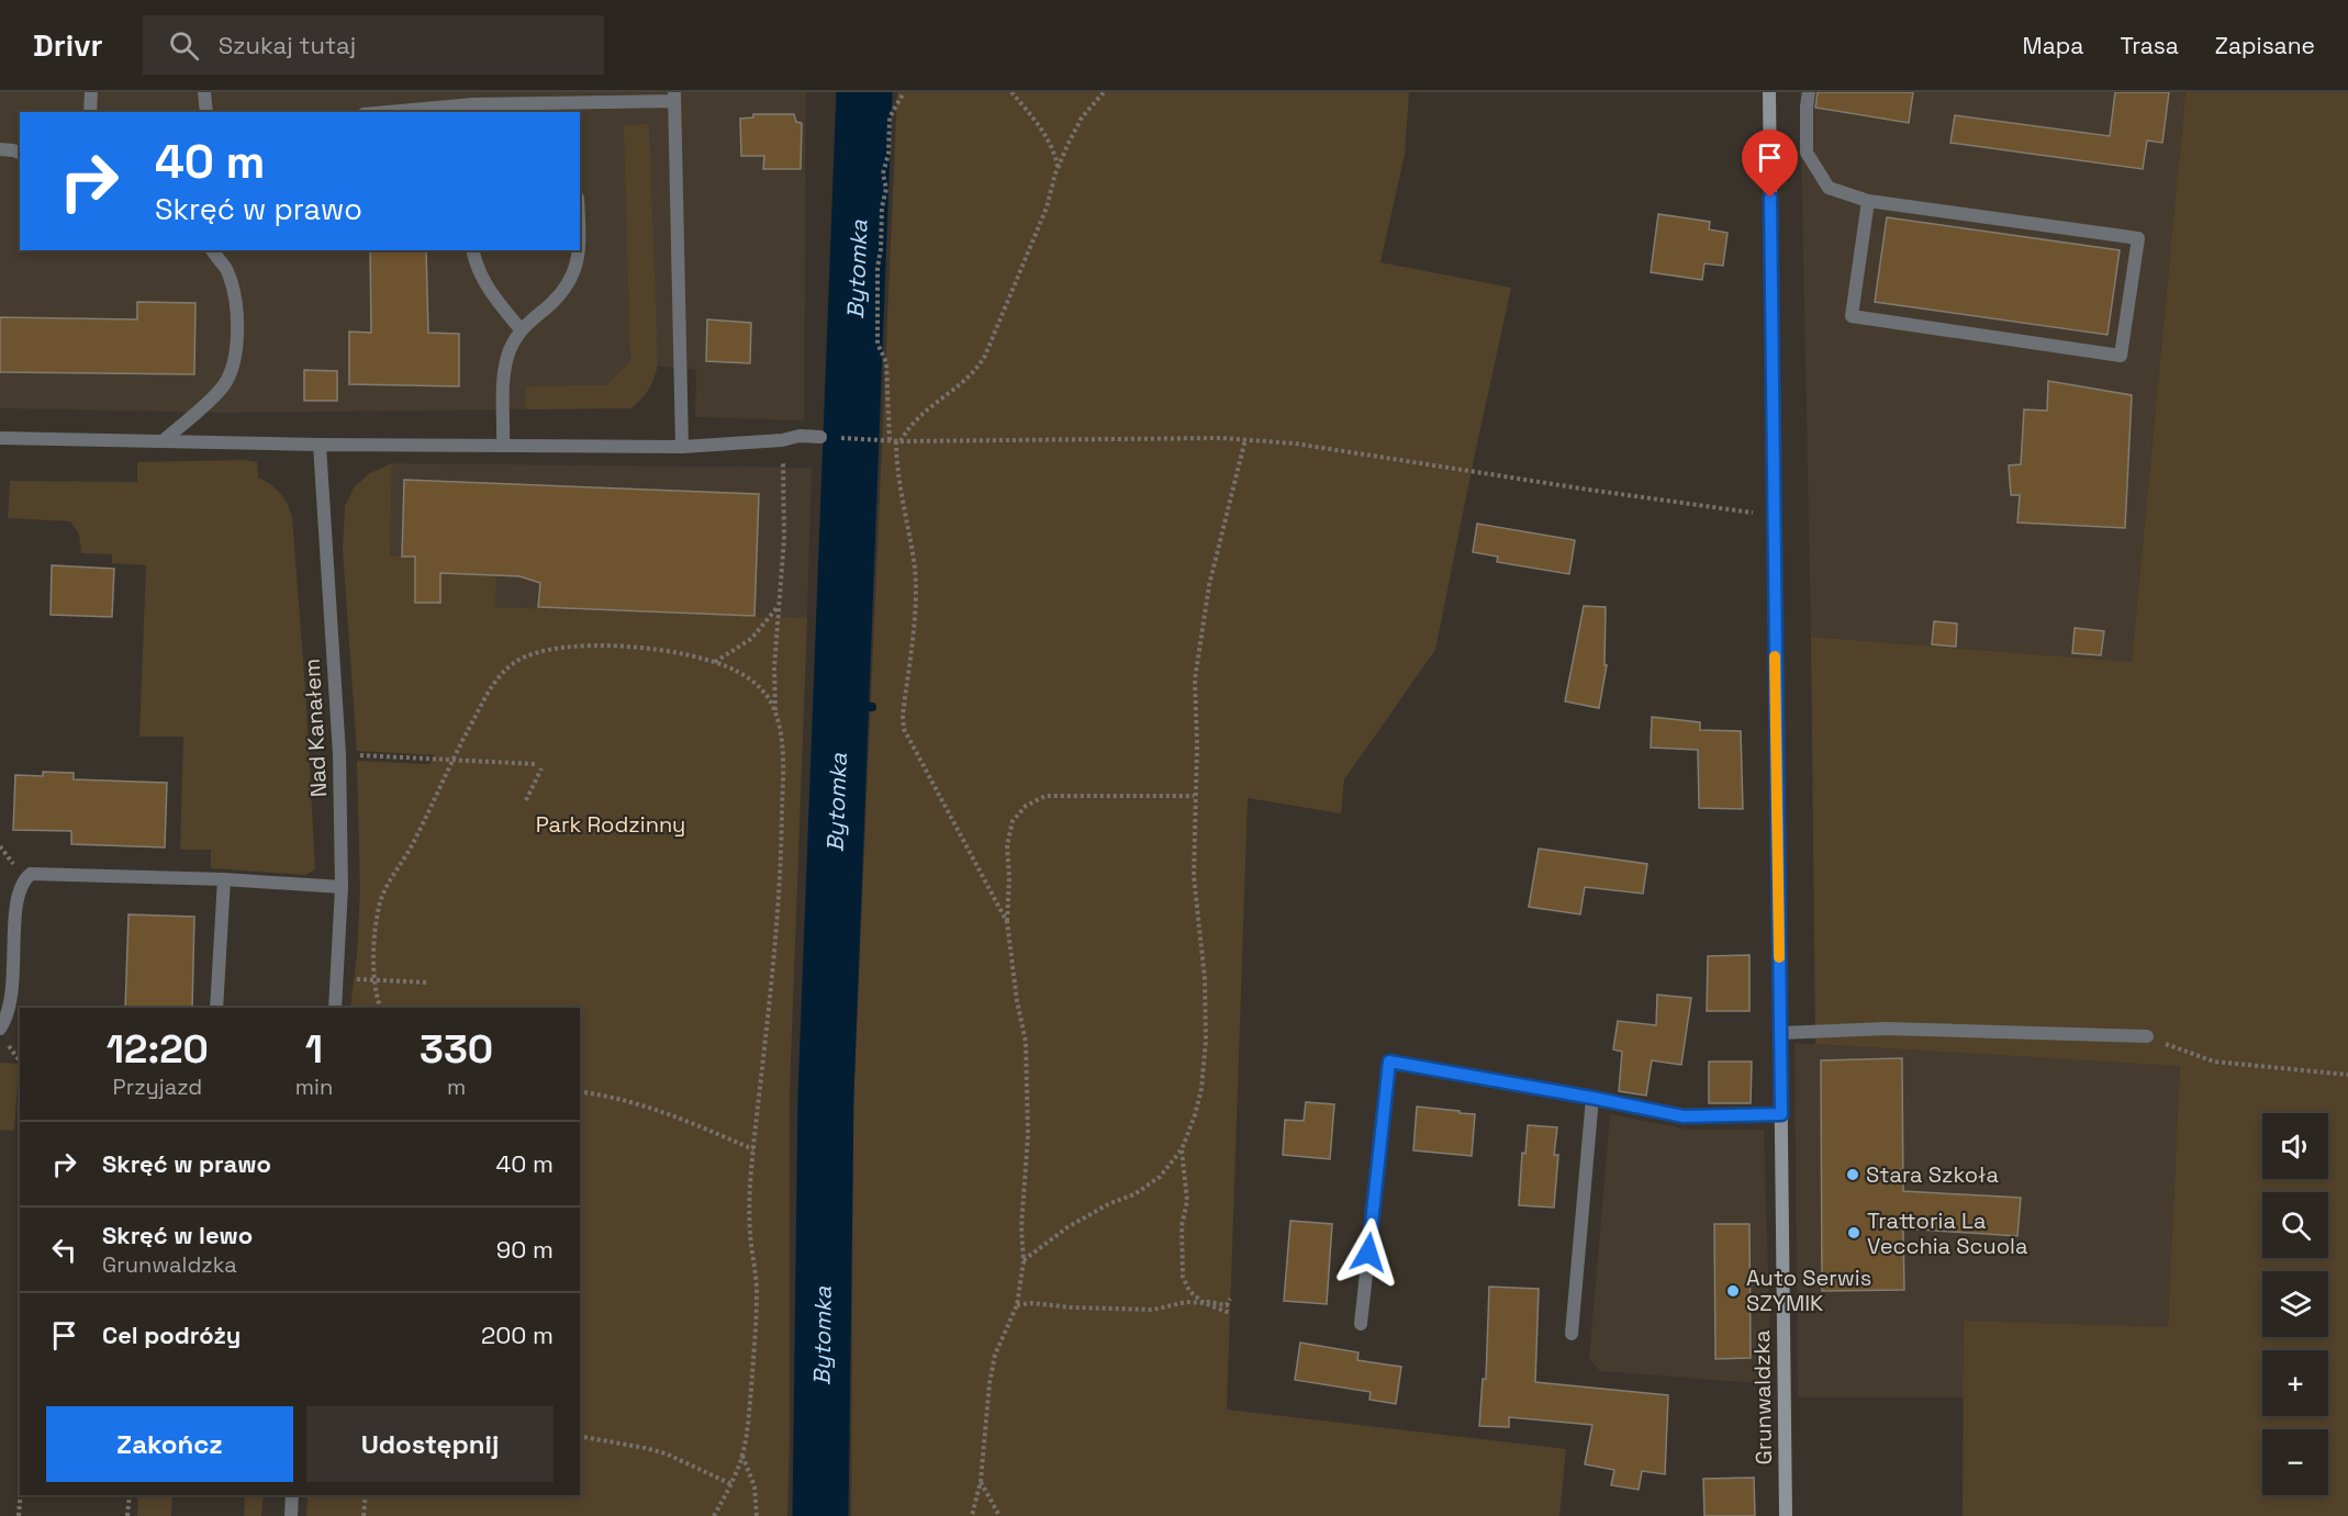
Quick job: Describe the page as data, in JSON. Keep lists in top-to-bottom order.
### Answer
{
  "streets": {
    "street": ["Nad Kanałem", "Grunwaldzka"]
  },
  "water": ["Bytomka"],
  "parks": ["Park Rodzinny"],
  "places": ["Stara Szkoła", "Trattoria La Vecchia Scuola", "Auto Serwis SZYMIK"],
  "page": {
    "header": "Drivr",
    "search": "Szukaj tutaj",
    "nav": ["Mapa", "Trasa", "Zapisane"],
    "turn": ["40 m", "Skręć w prawo"],
    "eta": [
      "12:20",
      "Przyjazd",
      "1",
      "min",
      "330",
      "m"
    ],
    "map_buttons": ["+", "−"],
    "list": [
      {
        "name": "Skręć w prawo",
        "value": "40 m"
      },
      {
        "name": "Skręć w lewo",
        "note": "Grunwaldzka",
        "value": "90 m"
      },
      {
        "name": "Cel podróży",
        "value": "200 m"
      }
    ],
    "buttons": ["Zakończ", "Udostępnij"]
  }
}
